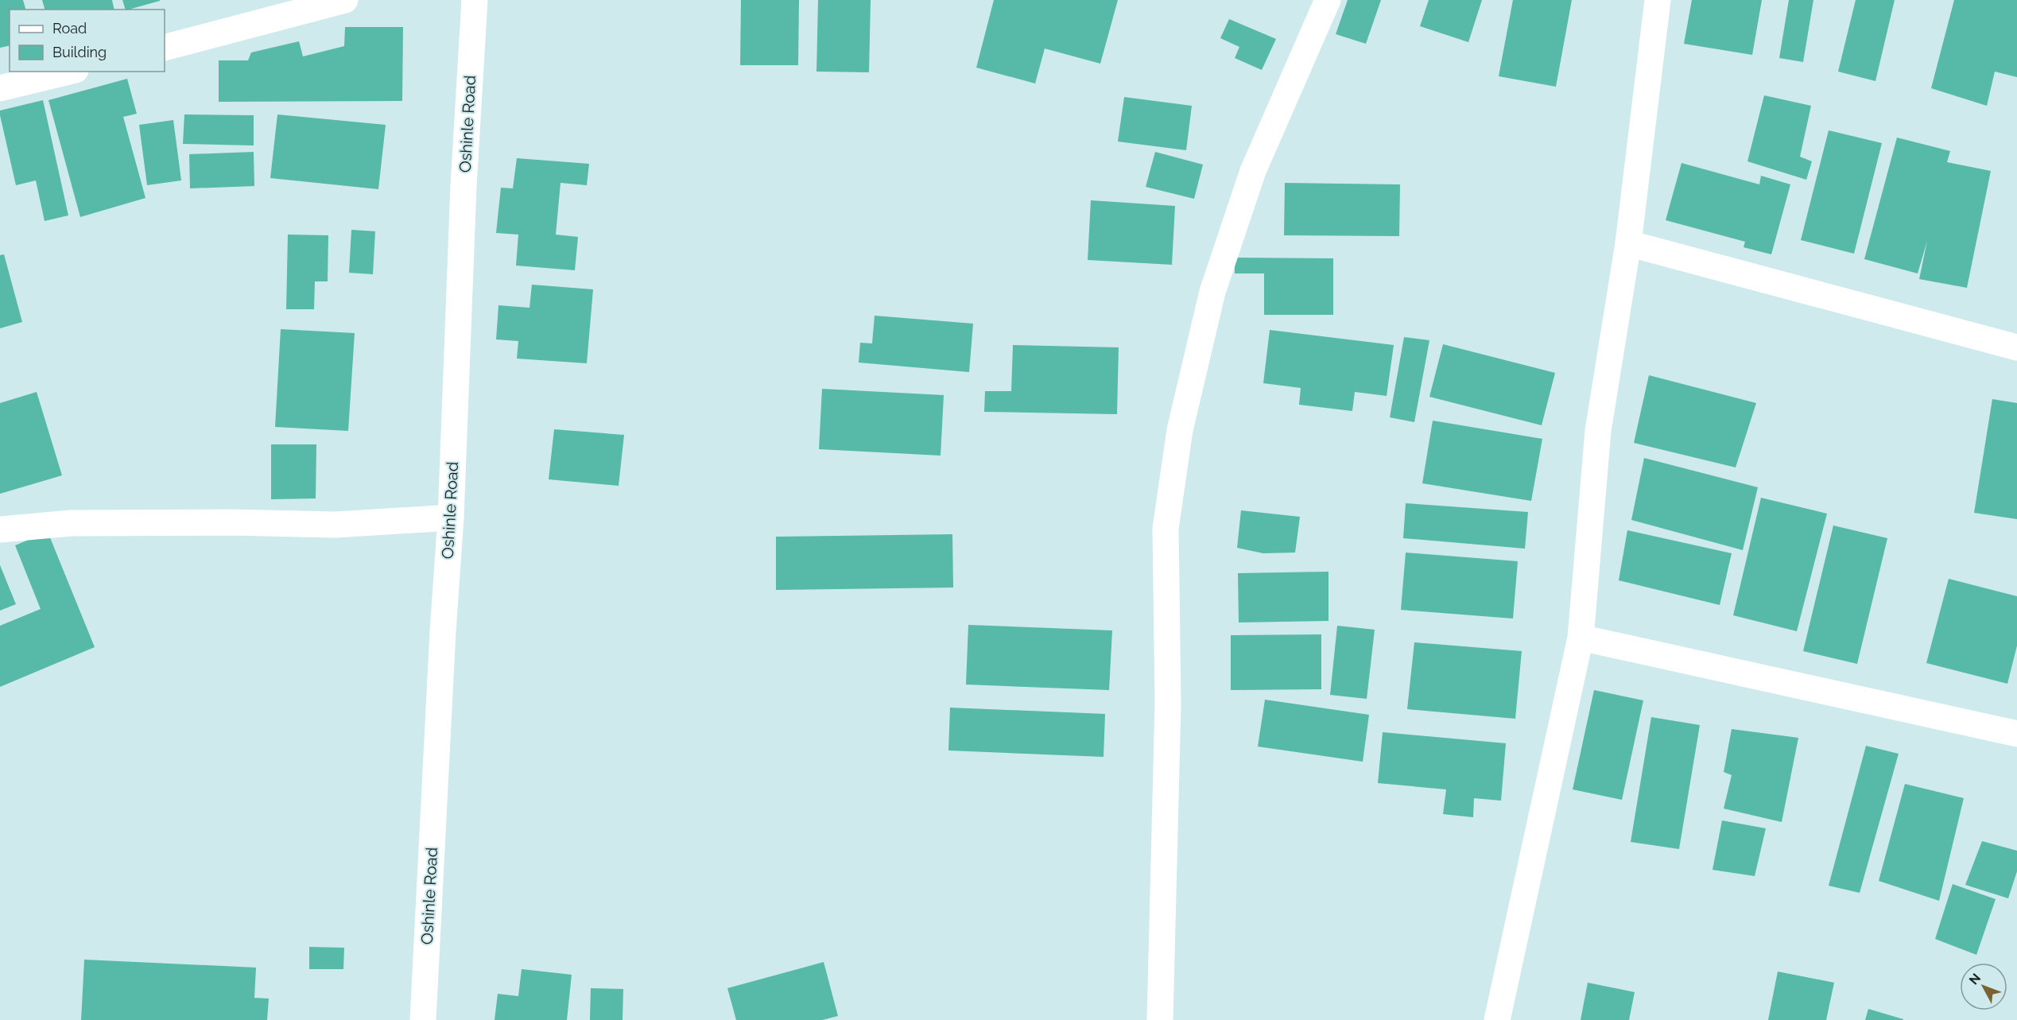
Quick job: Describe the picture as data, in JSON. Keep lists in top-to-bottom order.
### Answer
{
  "streets": {
    "street": ["Oshinle Road"]
  },
  "legend": ["Road", "Building"],
  "north": "top left"
}
